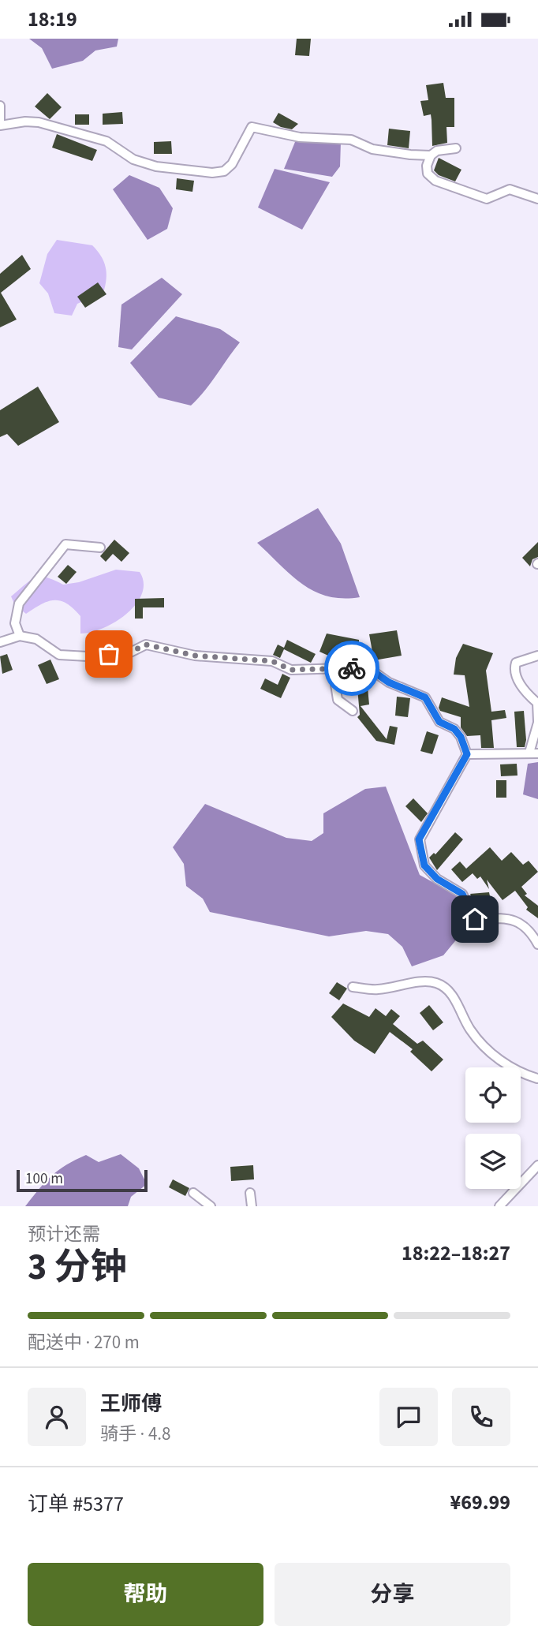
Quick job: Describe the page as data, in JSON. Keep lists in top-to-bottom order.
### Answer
{
  "scale_bar": "100 m",
  "page": {
    "status": "18:19",
    "scale": "100 m",
    "heading": ["3 分钟", "预计还需", "18:22–18:27"],
    "panel": [
      "王师傅",
      "骑手 · 4.8",
      "订单 #5377",
      "¥69.99"
    ],
    "bar": "配送中 · 270 m",
    "buttons": ["帮助", "分享"]
  }
}
